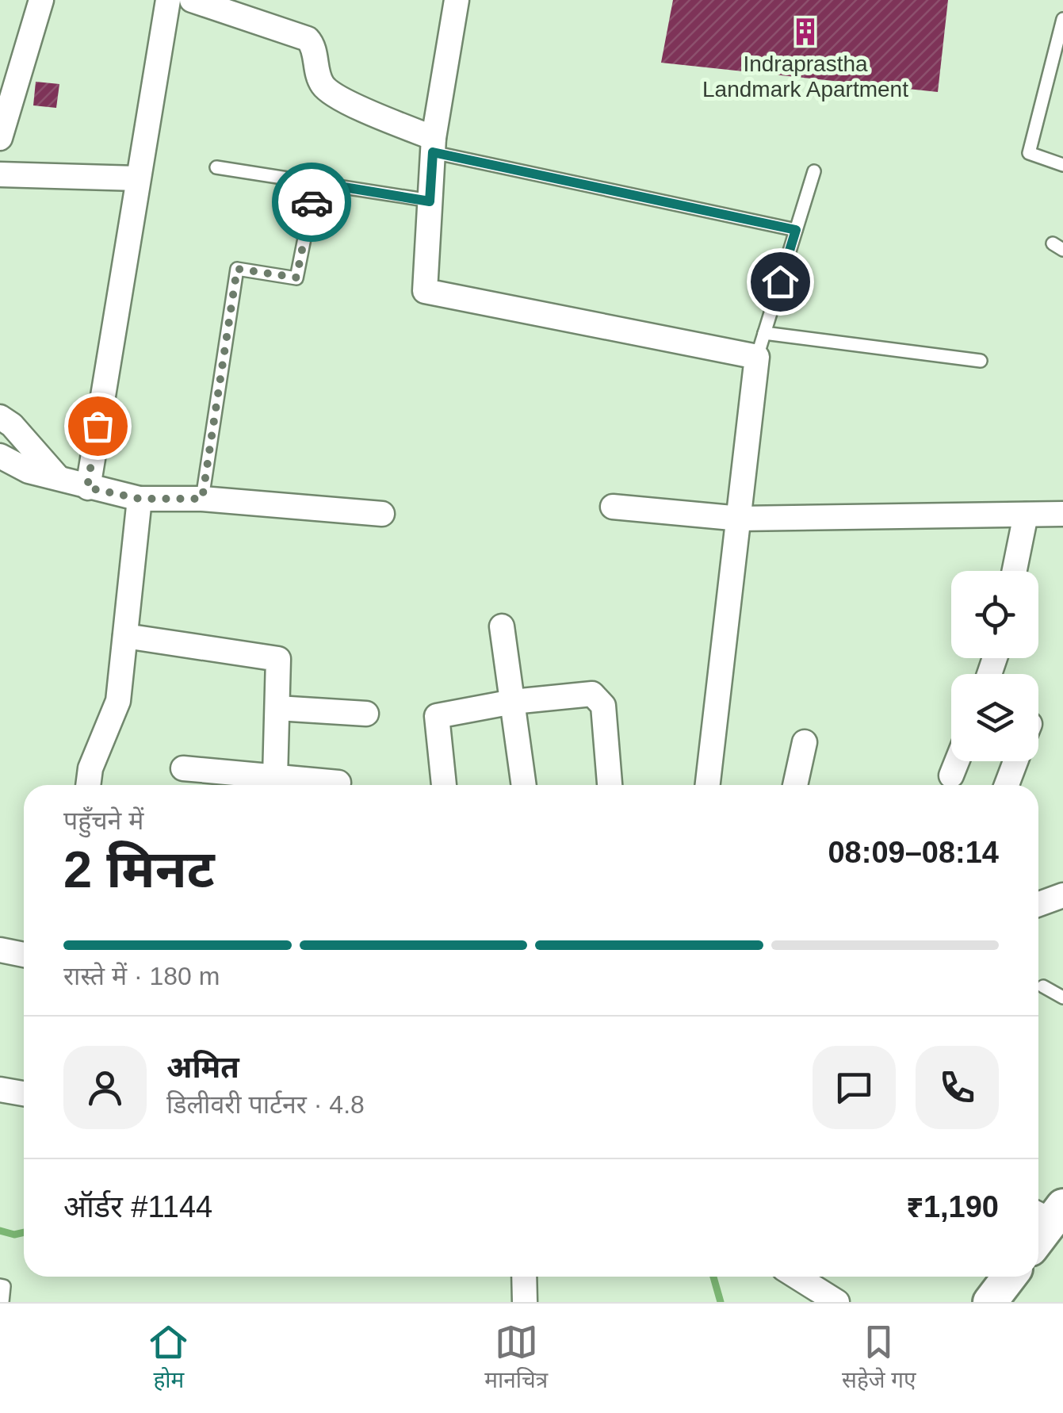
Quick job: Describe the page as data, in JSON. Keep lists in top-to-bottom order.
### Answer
{
  "places": {
    "building": ["Indraprastha Landmark Apartment"]
  },
  "page": {
    "heading": ["2 मिनट", "पहुँचने में", "08:09–08:14"],
    "panel": [
      "अमित",
      "डिलीवरी पार्टनर · 4.8",
      "ऑर्डर #1144",
      "₹1,190"
    ],
    "bar": "रास्ते में · 180 m",
    "tabs": ["होम", "मानचित्र", "सहेजे गए"]
  }
}
